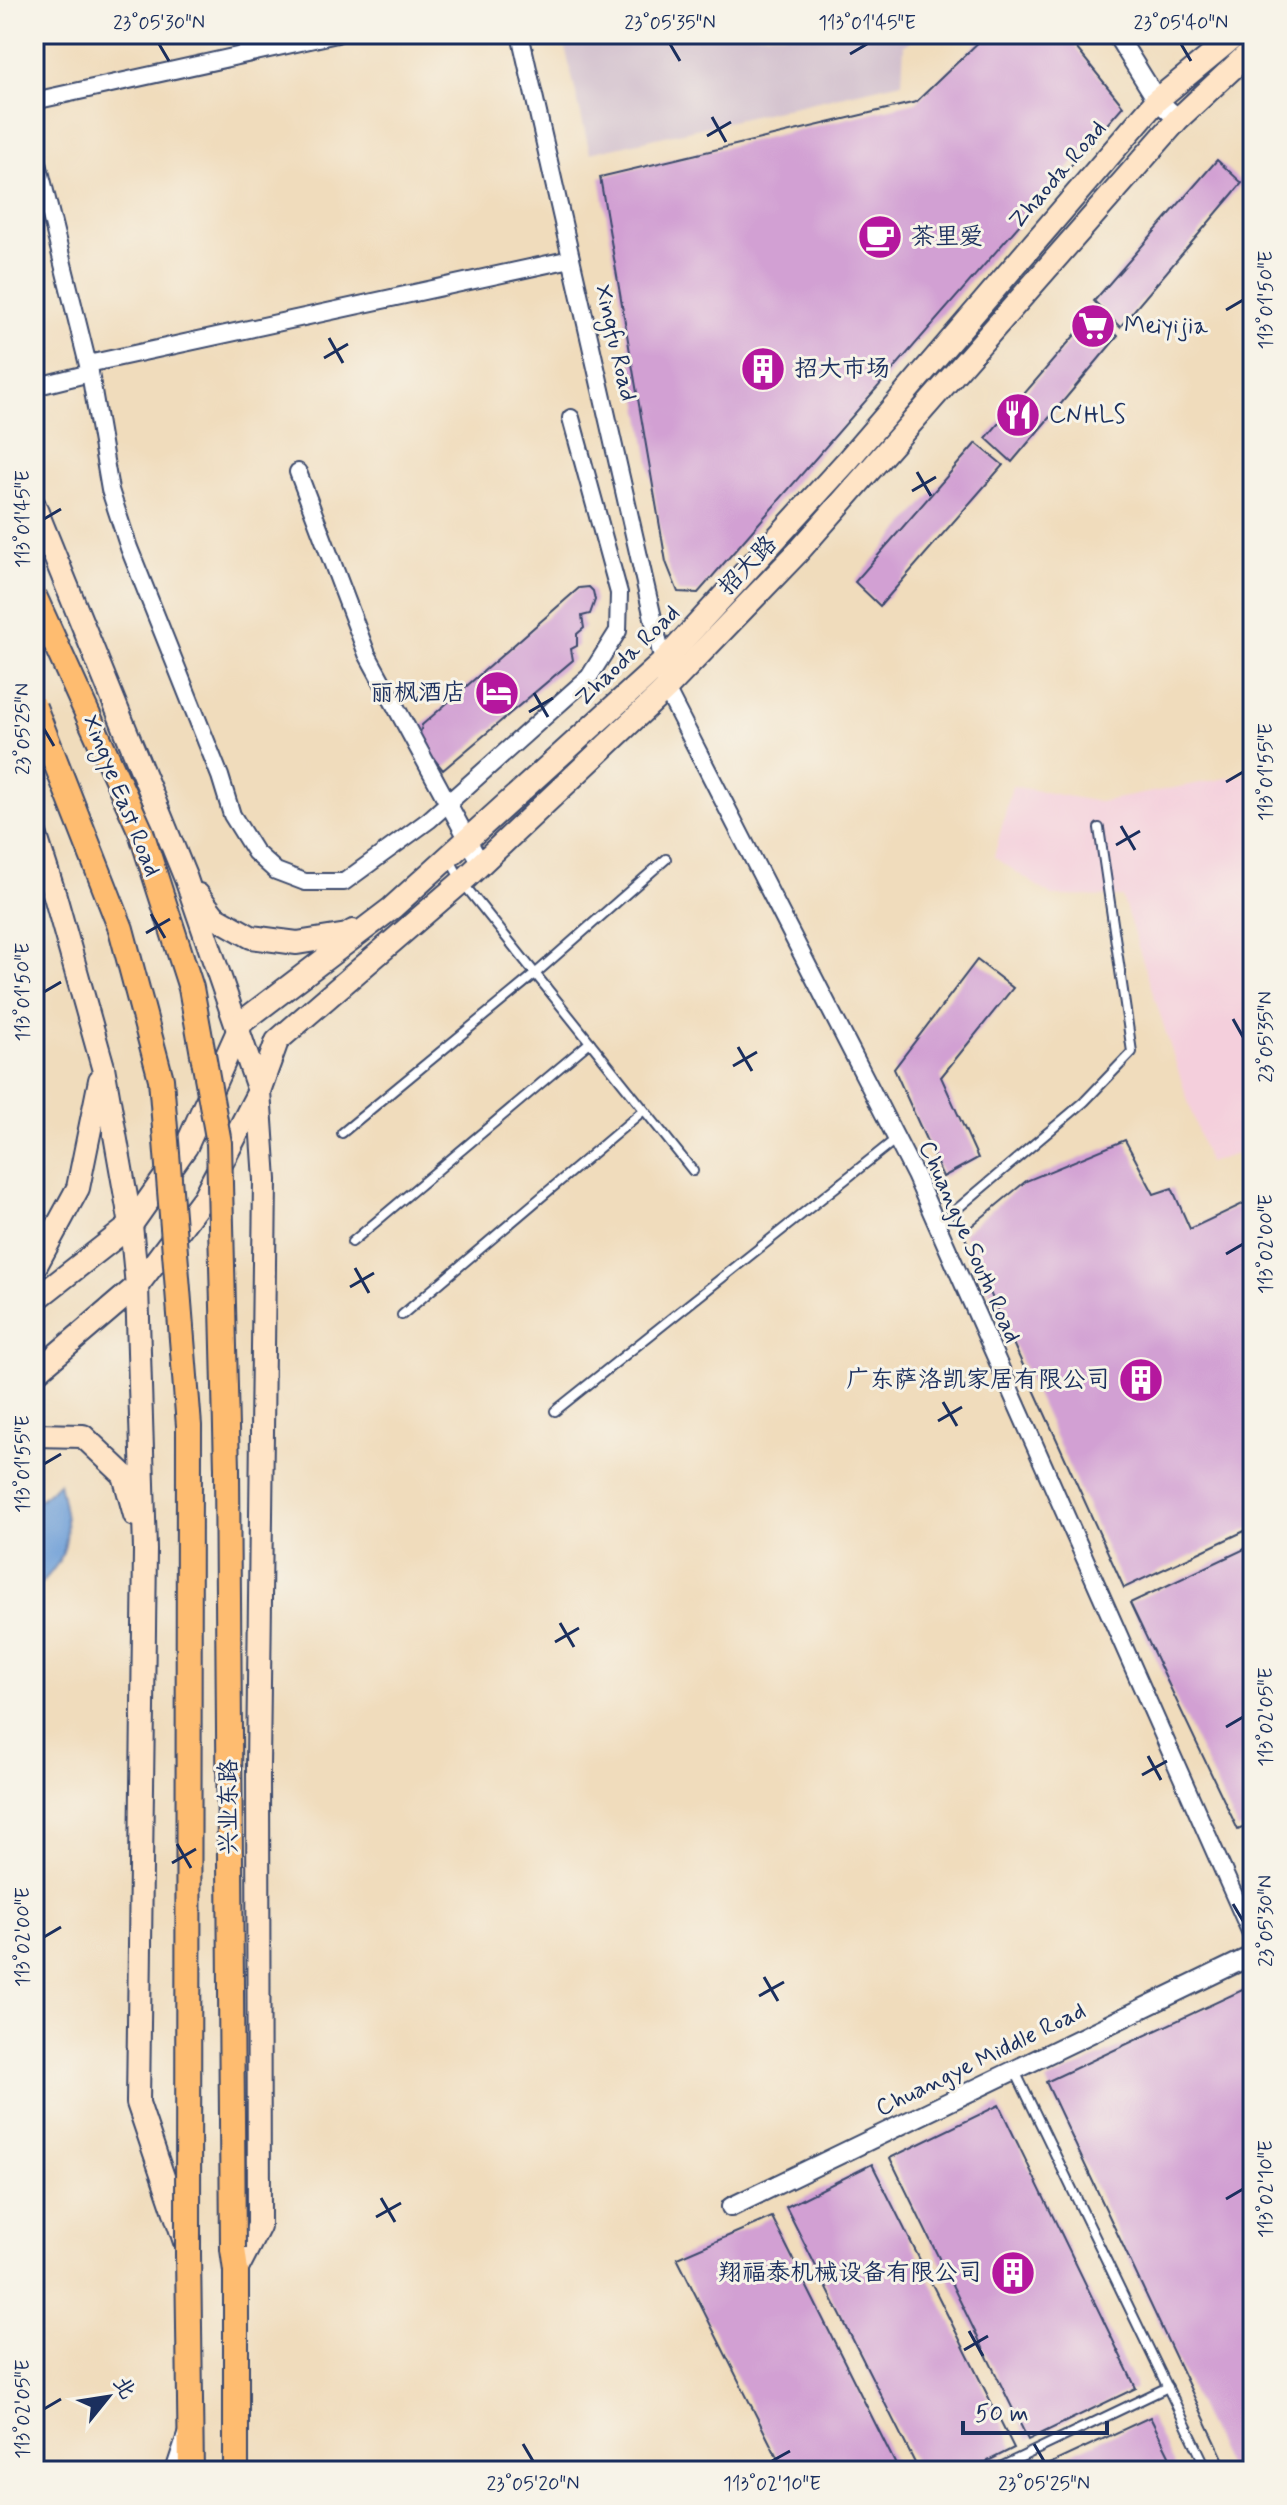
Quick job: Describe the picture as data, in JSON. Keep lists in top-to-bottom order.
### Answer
{
  "streets": {
    "main road": ["Zhaoda Road", "招大路", "Xingye East Road"],
    "street": ["Xingfu Road", "Chuangye South Road", "Chuangye Middle Road"]
  },
  "crossings": [
    ["Zhaoda Road", "Xingfu Road"],
    ["Zhaoda Road", "Chuangye South Road"],
    ["Xingfu Road", "Chuangye South Road"],
    ["招大路", "Chuangye South Road"]
  ],
  "places": {
    "cafe": ["茶里爱"],
    "supermarket": ["Meiyijia"],
    "building": ["招大市场", "广东萨洛凯家居有限公司", "翔福泰机械设备有限公司"],
    "restaurant": ["CNHLS"],
    "hotel": ["丽枫酒店"]
  },
  "scale_bar": "50 m",
  "north": "top right",
  "coordinates": [
    "23°05'30\"N",
    "23°05'35\"N",
    "113°01'45\"E",
    "23°05'40\"N",
    "113°01'50\"E",
    "23°05'25\"N",
    "113°01'55\"E",
    "113°02'00\"E",
    "113°02'05\"E",
    "113°02'10\"E",
    "23°05'20\"N"
  ]
}
